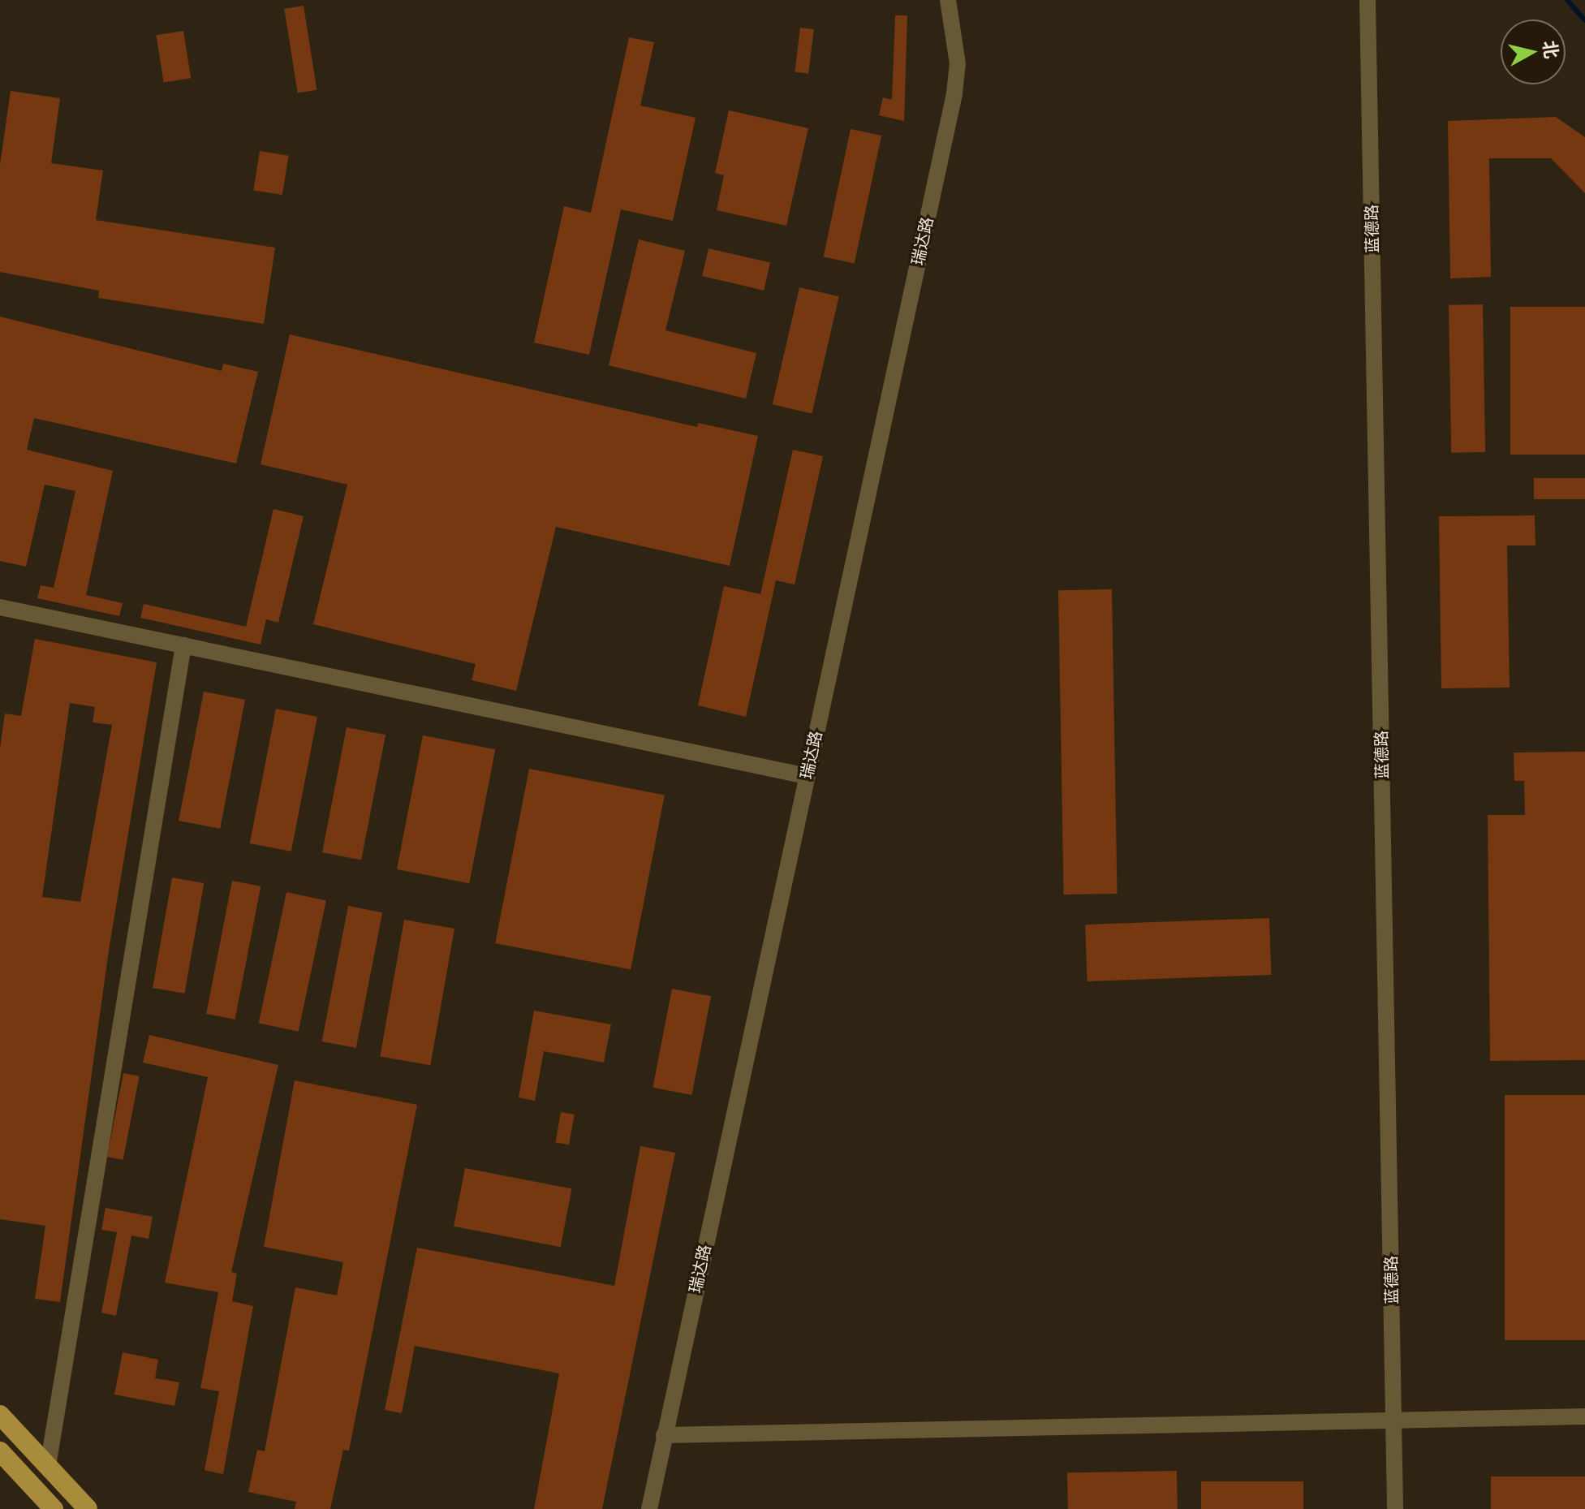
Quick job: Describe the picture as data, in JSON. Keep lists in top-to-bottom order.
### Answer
{
  "streets": {
    "street": ["蓝德路", "瑞达路"]
  },
  "north": "right"
}
